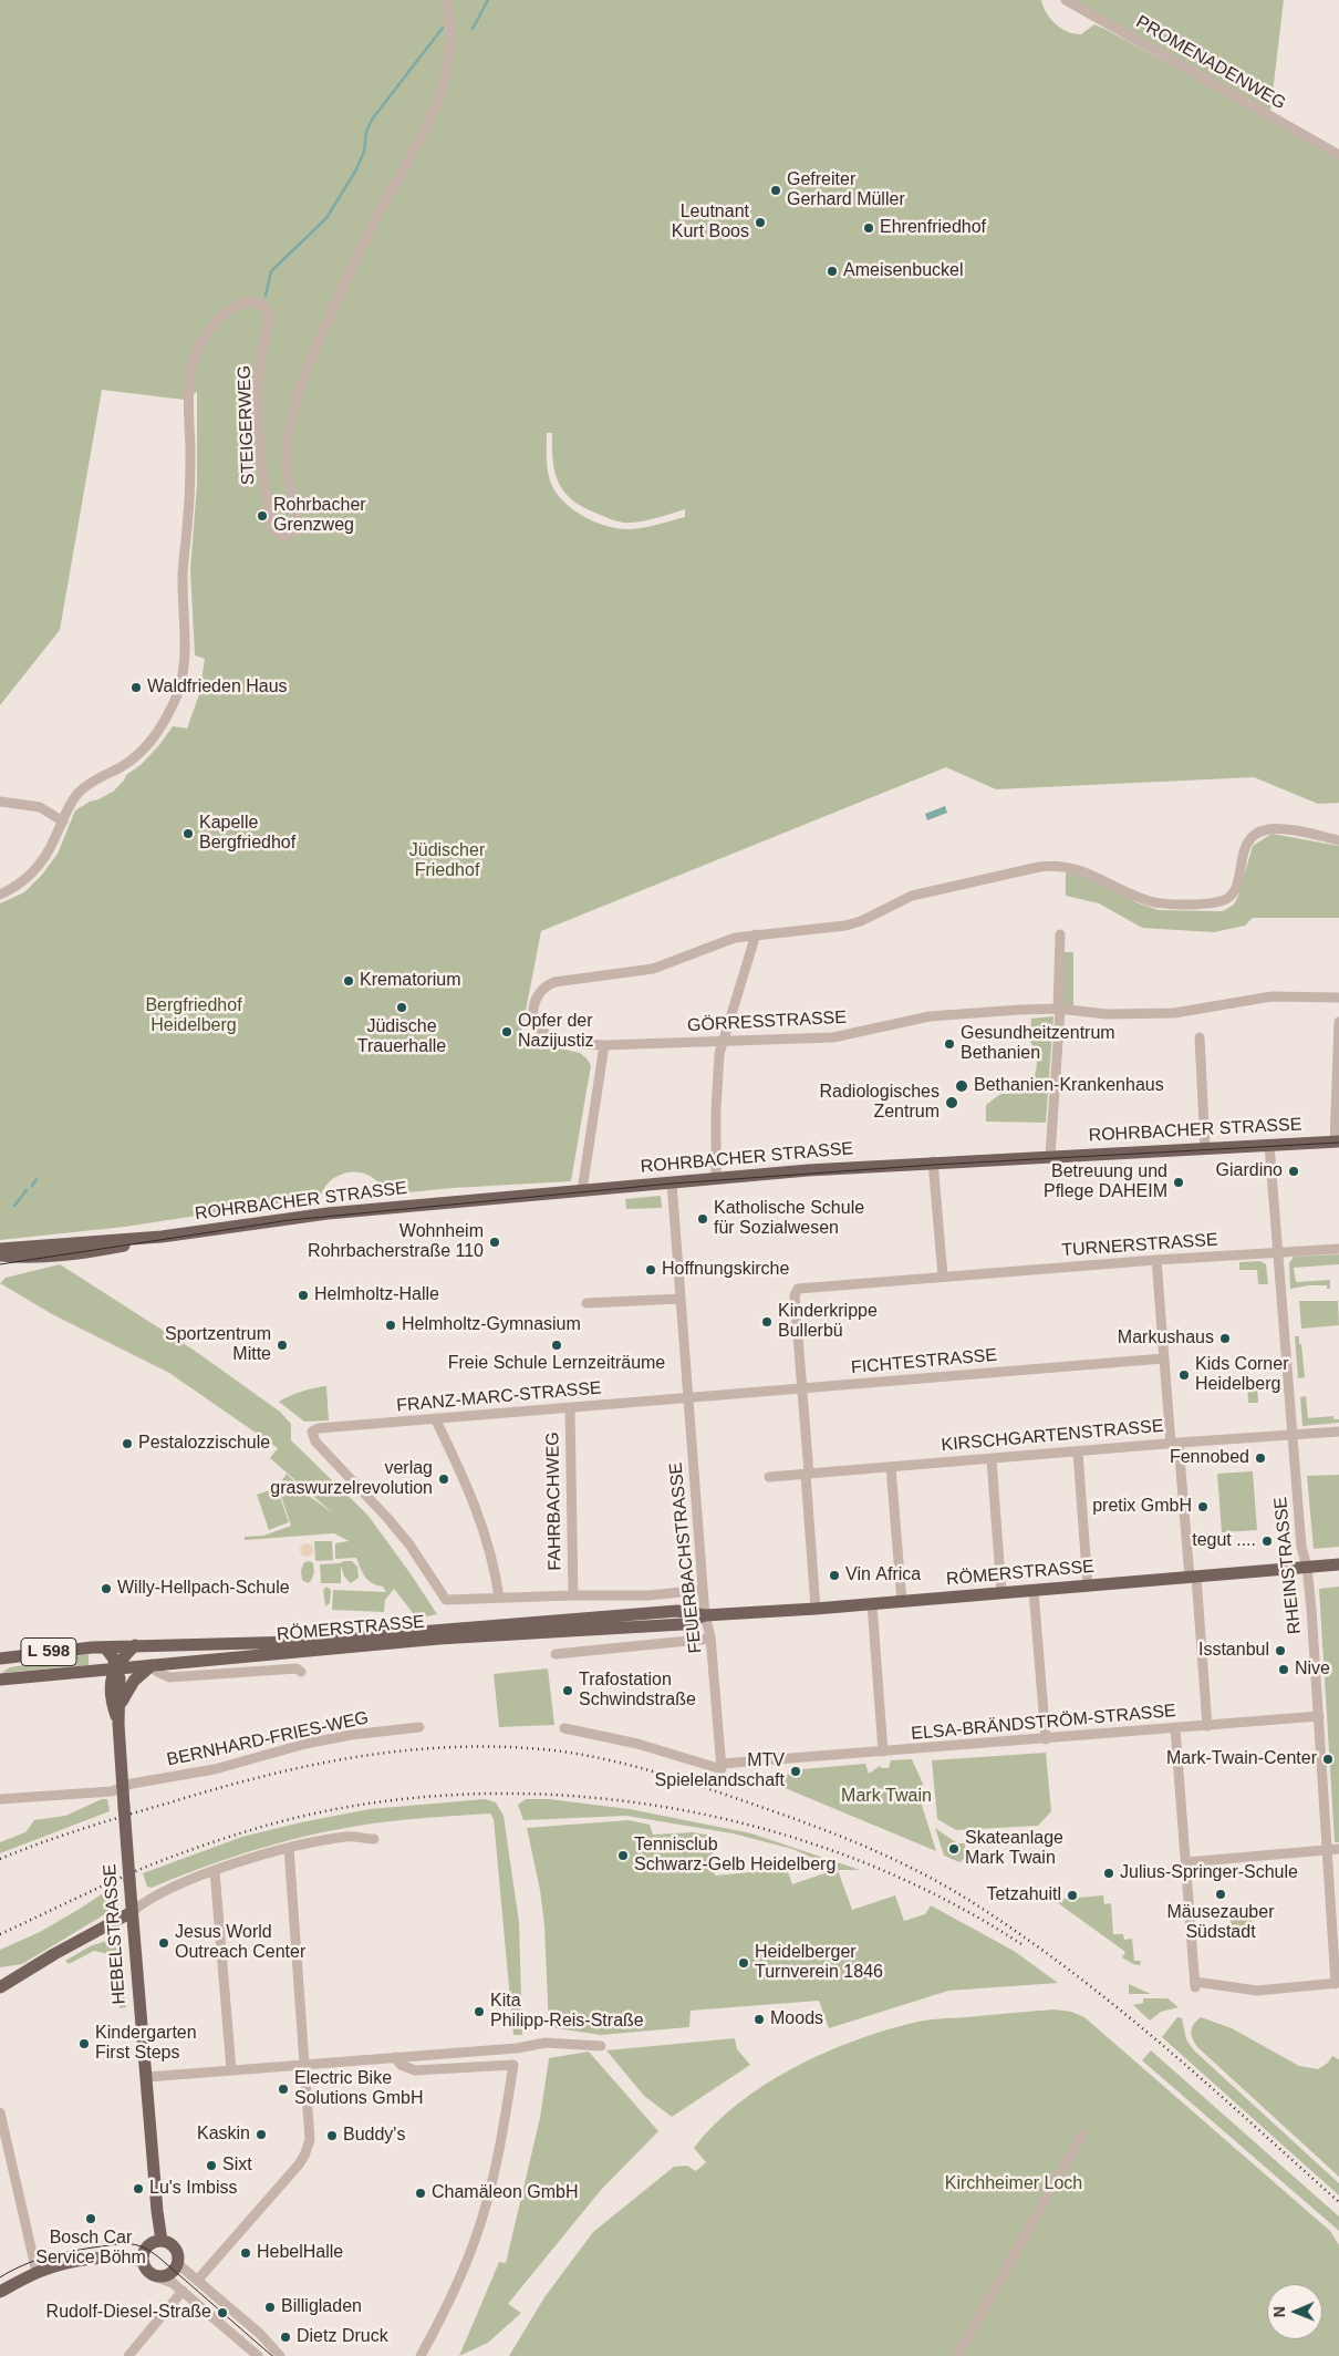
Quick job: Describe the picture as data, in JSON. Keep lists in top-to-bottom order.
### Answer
{
  "streets": {
    "main road": [
      "ROHRBACHER STRASSE",
      "RÖMERSTRASSE",
      "L 598",
      "HEBELSTRASSE"
    ],
    "street": [
      "PROMENADENWEG",
      "STEIGERWEG",
      "GÖRRESSTRASSE",
      "TURNERSTRASSE",
      "FICHTESTRASSE",
      "FRANZ-MARC-STRASSE",
      "KIRSCHGARTENSTRASSE",
      "FAHRBACHWEG",
      "FEUERBACHSTRASSE",
      "RHEINSTRASSE",
      "ELSA-BRÄNDSTRÖM-STRASSE",
      "BERNHARD-FRIES-WEG"
    ]
  },
  "crossings": [
    ["ROHRBACHER STRASSE", "FEUERBACHSTRASSE"],
    ["ROHRBACHER STRASSE", "RHEINSTRASSE"],
    ["TURNERSTRASSE", "FICHTESTRASSE"],
    ["TURNERSTRASSE", "RHEINSTRASSE"],
    ["FICHTESTRASSE", "FRANZ-MARC-STRASSE"],
    ["FICHTESTRASSE", "FEUERBACHSTRASSE"],
    ["FRANZ-MARC-STRASSE", "FAHRBACHWEG"],
    ["FRANZ-MARC-STRASSE", "FEUERBACHSTRASSE"],
    ["KIRSCHGARTENSTRASSE", "RHEINSTRASSE"],
    ["FEUERBACHSTRASSE", "RÖMERSTRASSE"],
    ["FEUERBACHSTRASSE", "ELSA-BRÄNDSTRÖM-STRASSE"],
    ["RHEINSTRASSE", "RÖMERSTRASSE"],
    ["RHEINSTRASSE", "ELSA-BRÄNDSTRÖM-STRASSE"],
    ["RÖMERSTRASSE", "HEBELSTRASSE"],
    ["BERNHARD-FRIES-WEG", "HEBELSTRASSE"]
  ],
  "parks": [
    "Jüdischer Friedhof",
    "Bergfriedhof Heidelberg",
    "Mark Twain",
    "Kirchheimer Loch"
  ],
  "places": [
    "Gefreiter Gerhard Müller",
    "Leutnant Kurt Boos",
    "Ehrenfriedhof",
    "Ameisenbuckel",
    "Rohrbacher Grenzweg",
    "Waldfrieden Haus",
    "Kapelle Bergfriedhof",
    "Krematorium",
    "Jüdische Trauerhalle",
    "Opfer der Nazijustiz",
    "Gesundheitzentrum Bethanien",
    "Bethanien-Krankenhaus",
    "Radiologisches Zentrum",
    "Giardino",
    "Betreuung und Pflege DAHEIM",
    "Katholische Schule für Sozialwesen",
    "Wohnheim Rohrbacherstraße 110",
    "Hoffnungskirche",
    "Helmholtz-Halle",
    "Kinderkrippe Bullerbü",
    "Helmholtz-Gymnasium",
    "Markushaus",
    "Sportzentrum Mitte",
    "Freie Schule Lernzeiträume",
    "Kids Corner Heidelberg",
    "Pestalozzischule",
    "Fennobed",
    "verlag graswurzelrevolution",
    "pretix GmbH",
    "tegut ....",
    "Vin Africa",
    "Willy-Hellpach-Schule",
    "Isstanbul",
    "Nive",
    "Trafostation Schwindstraße",
    "Mark-Twain-Center",
    "MTV Spielelandschaft",
    "Skateanlage Mark Twain",
    "Tennisclub Schwarz-Gelb Heidelberg",
    "Julius-Springer-Schule",
    "Mäusezauber Südstadt",
    "Tetzahuitl",
    "Jesus World Outreach Center",
    "Heidelberger Turnverein 1846",
    "Kita Philipp-Reis-Straße",
    "Moods",
    "Kindergarten First Steps",
    "Electric Bike Solutions GmbH",
    "Kaskin",
    "Buddy's",
    "Sixt",
    "Lu's Imbiss",
    "Chamäleon GmbH",
    "Bosch Car Service Böhm",
    "HebelHalle",
    "Billigladen",
    "Rudolf-Diesel-Straße",
    "Dietz Druck"
  ],
  "north": "left"
}
